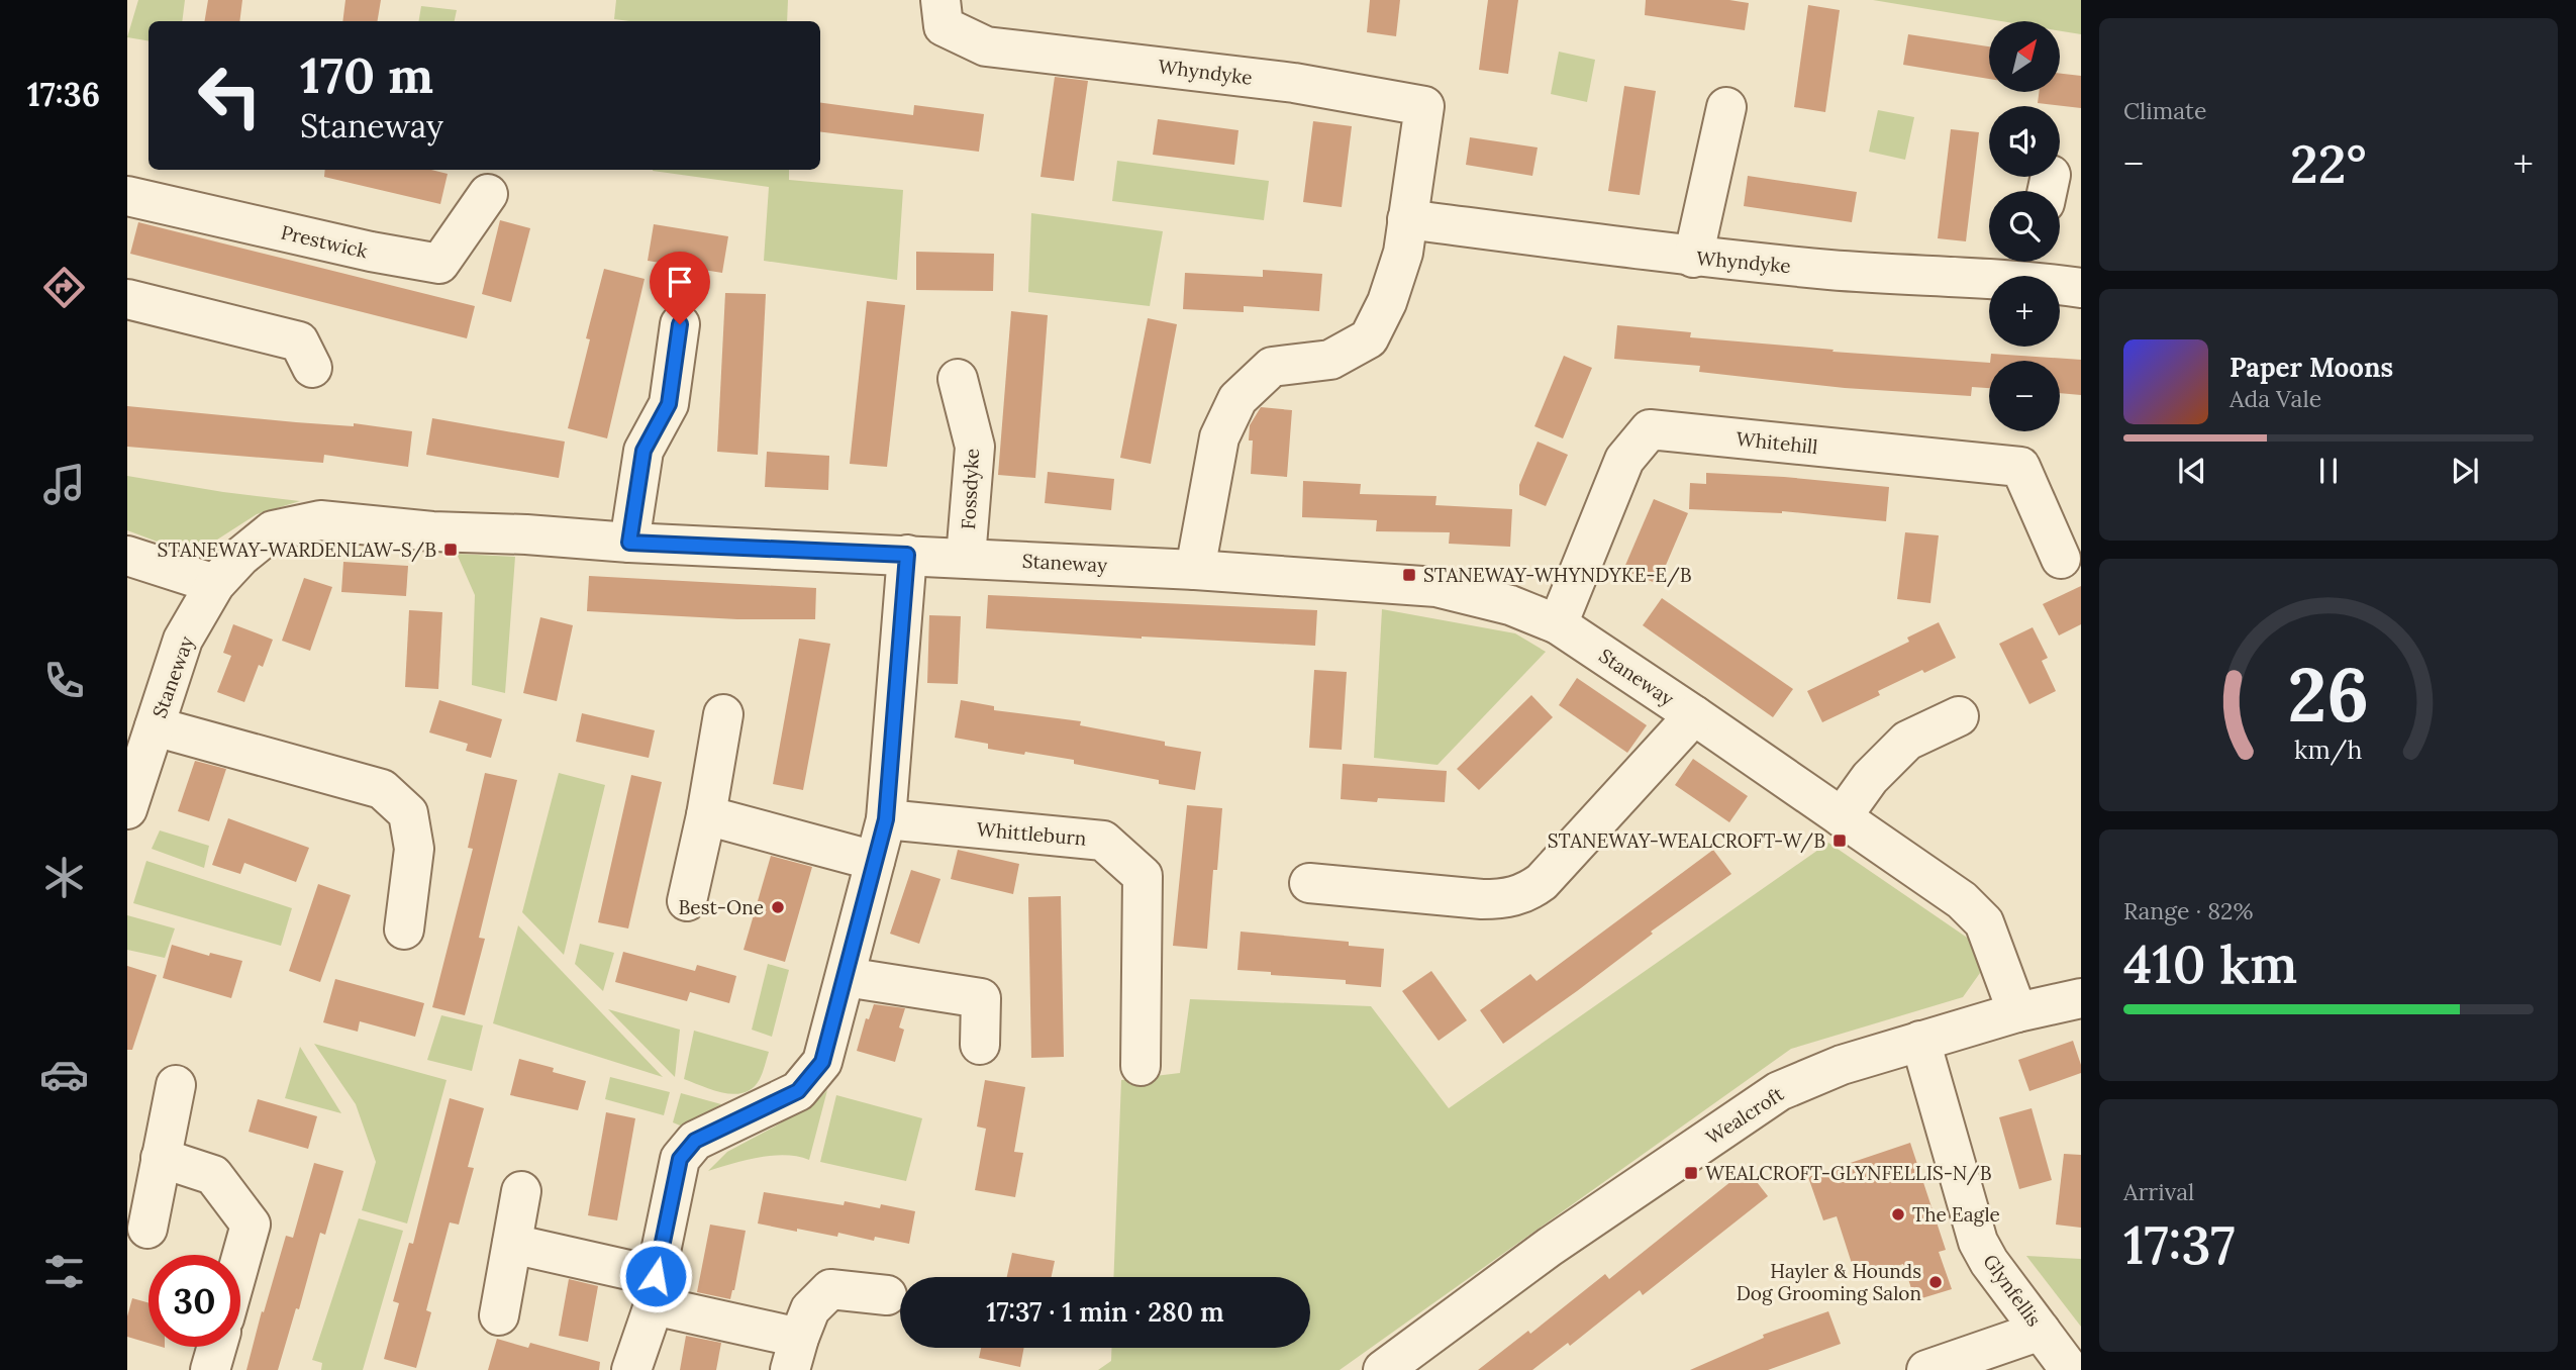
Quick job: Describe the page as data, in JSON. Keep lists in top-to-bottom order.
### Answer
{
  "streets": {
    "street": [
      "Whyndyke",
      "Prestwick",
      "Whitehill",
      "Fossdyke",
      "Staneway",
      "Whittleburn",
      "Wealcroft",
      "Glynfellis"
    ]
  },
  "crossings": [
    ["Whyndyke", "Staneway"],
    ["Whitehill", "Staneway"],
    ["Fossdyke", "Staneway"],
    ["Staneway", "Wealcroft"],
    ["Wealcroft", "Glynfellis"]
  ],
  "places": {
    "transit": [
      "STANEWAY-WARDENLAW-S/B",
      "STANEWAY-WHYNDYKE-E/B",
      "STANEWAY-WEALCROFT-W/B",
      "WEALCROFT-GLYNFELLIS-N/B"
    ],
    "other": ["Best-One", "The Eagle", "Hayler & Hounds Dog Grooming Salon"]
  },
  "north": "top right",
  "page": {
    "tabs": "17:36",
    "tile": [
      "Climate",
      ["Range · 82%", "410 km"],
      ["Arrival", "17:37"]
    ],
    "map_buttons": ["+", "−"],
    "turn": ["170 m", "Staneway"],
    "heat": ["−", "22°", "+"],
    "song": ["Paper Moons", "Ada Vale"],
    "limit": "30",
    "trip": "17:37 · 1 min · 280 m",
    "gauge": ["26", "km/h"]
  }
}
